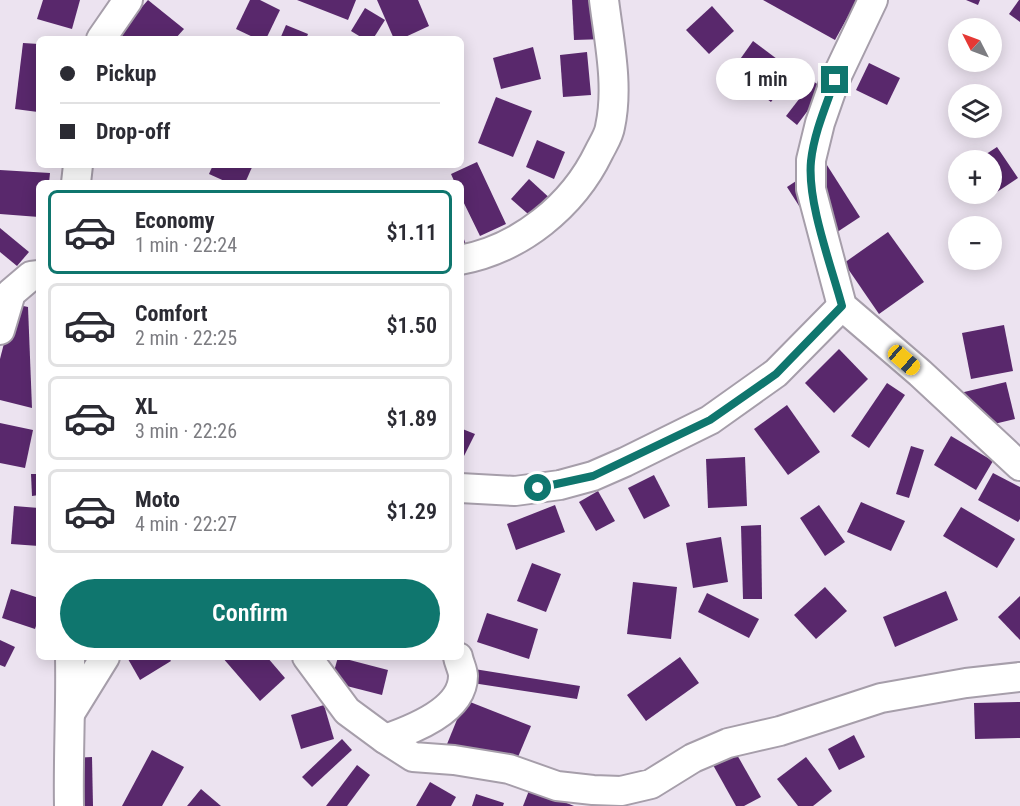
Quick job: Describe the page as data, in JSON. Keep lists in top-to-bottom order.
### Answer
{
  "north": "top left",
  "page": {
    "map_buttons": ["+", "−"],
    "banner": ["Pickup", "Drop-off"],
    "bubble": "1 min",
    "list": [
      {
        "name": "Economy",
        "note": "1 min · 22:24",
        "value": "$1.11"
      },
      {
        "name": "Comfort",
        "note": "2 min · 22:25",
        "value": "$1.50"
      },
      {
        "name": "XL",
        "note": "3 min · 22:26",
        "value": "$1.89"
      },
      {
        "name": "Moto",
        "note": "4 min · 22:27",
        "value": "$1.29"
      }
    ],
    "buttons": "Confirm"
  }
}
